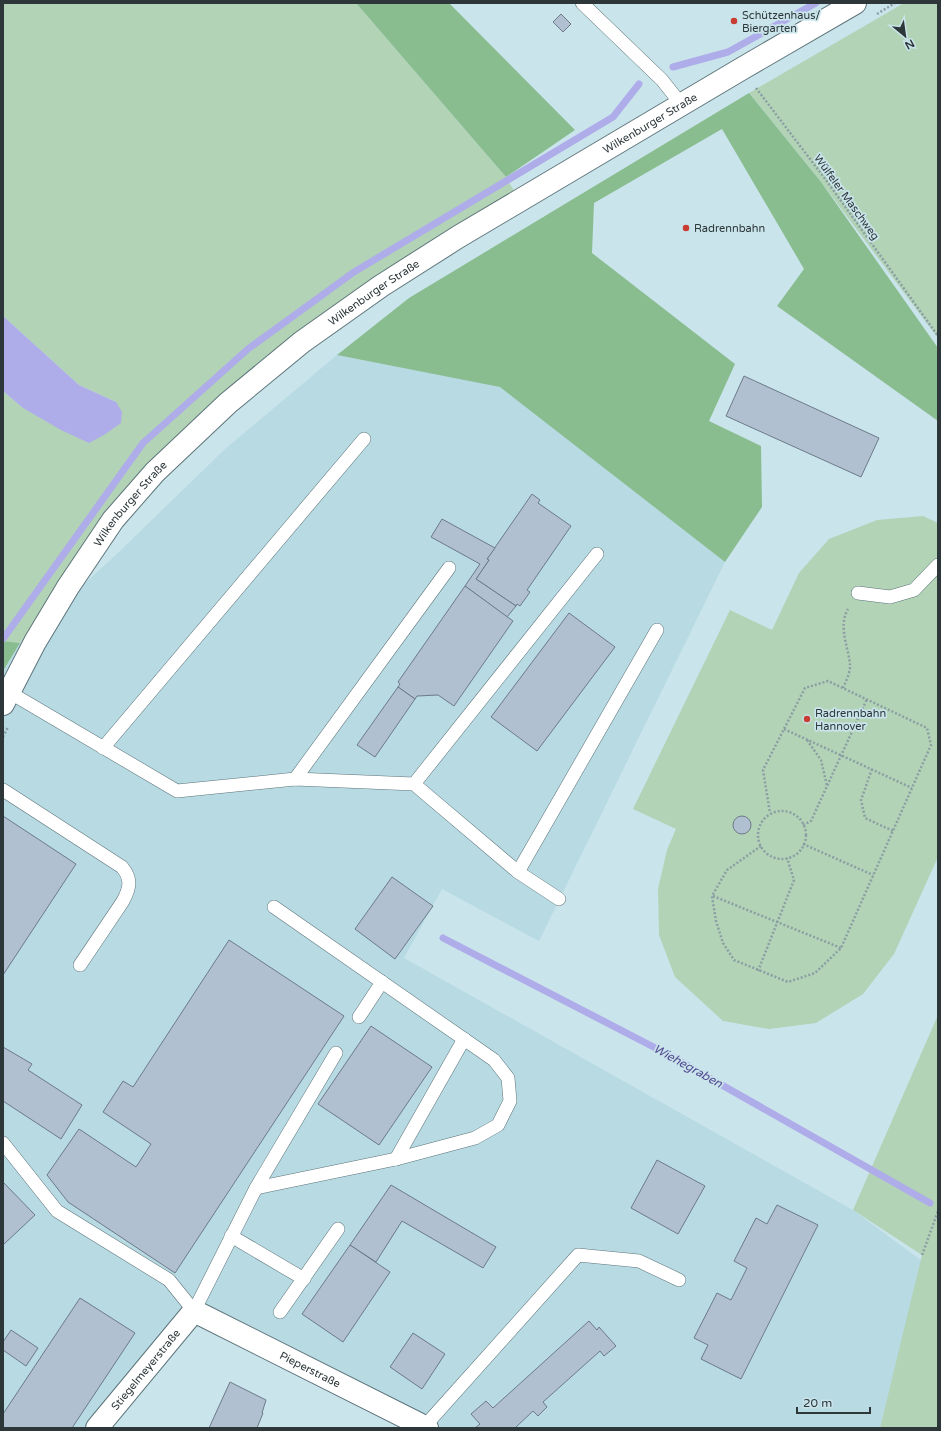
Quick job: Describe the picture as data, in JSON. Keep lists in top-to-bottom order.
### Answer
{
  "streets": {
    "main road": ["Wilkenburger Straße", "Stiegelmeyerstraße", "Pieperstraße"],
    "path": ["Wülfeler Maschweg"]
  },
  "crossings": [
    ["Wilkenburger Straße", "Wülfeler Maschweg"],
    ["Stiegelmeyerstraße", "Pieperstraße"]
  ],
  "water": ["Wiehegraben"],
  "places": ["Schützenhaus/ Biergarten", "Radrennbahn", "Radrennbahn Hannover"],
  "scale_bar": "20 m",
  "north": "bottom right"
}
